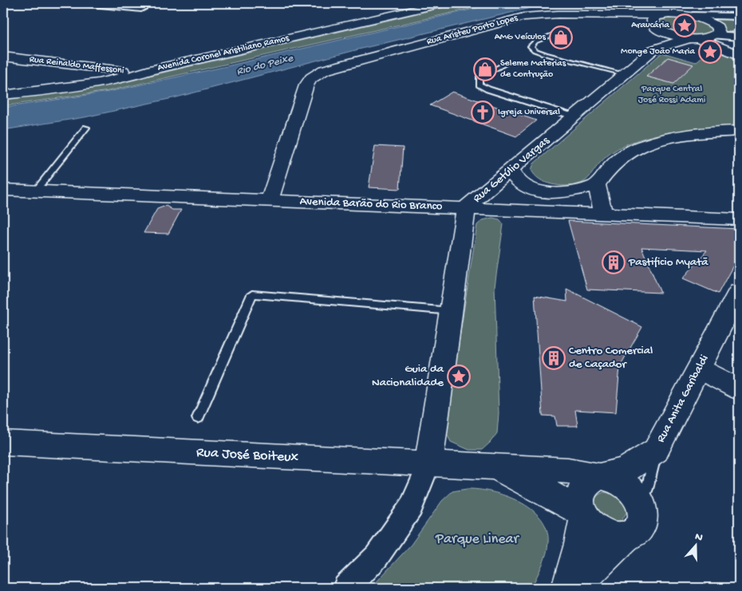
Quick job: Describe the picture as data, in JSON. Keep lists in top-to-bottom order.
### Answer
{
  "streets": {
    "main road": [
      "Rua Aristeu Porto Lopes",
      "Avenida Coronel Aristiliano Ramos",
      "Rua Reinaldo Maffessoni",
      "Rua Getúlio Vargas",
      "Avenida Barão do Rio Branco",
      "Rua Anita Garibaldi",
      "Rua José Boiteux"
    ]
  },
  "crossings": [
    ["Rua Aristeu Porto Lopes", "Avenida Barão do Rio Branco"],
    ["Avenida Coronel Aristiliano Ramos", "Rua Reinaldo Maffessoni"],
    ["Rua Getúlio Vargas", "Avenida Barão do Rio Branco"],
    ["Rua Getúlio Vargas", "Rua José Boiteux"],
    ["Rua Anita Garibaldi", "Rua José Boiteux"]
  ],
  "water": ["Rio do Peixe"],
  "parks": ["Parque Central José Rossi Adami", "Parque Linear"],
  "places": {
    "place": ["Araucária", "Monge João Maria", "Guia da Nacionalidade"],
    "shop": ["AMG Veículos", "Seleme Materias de Contrução"],
    "church": ["Igreja Universal"],
    "building": ["Pastificio Myatã", "Centro Comercial de Caçador"]
  },
  "north": "top"
}
